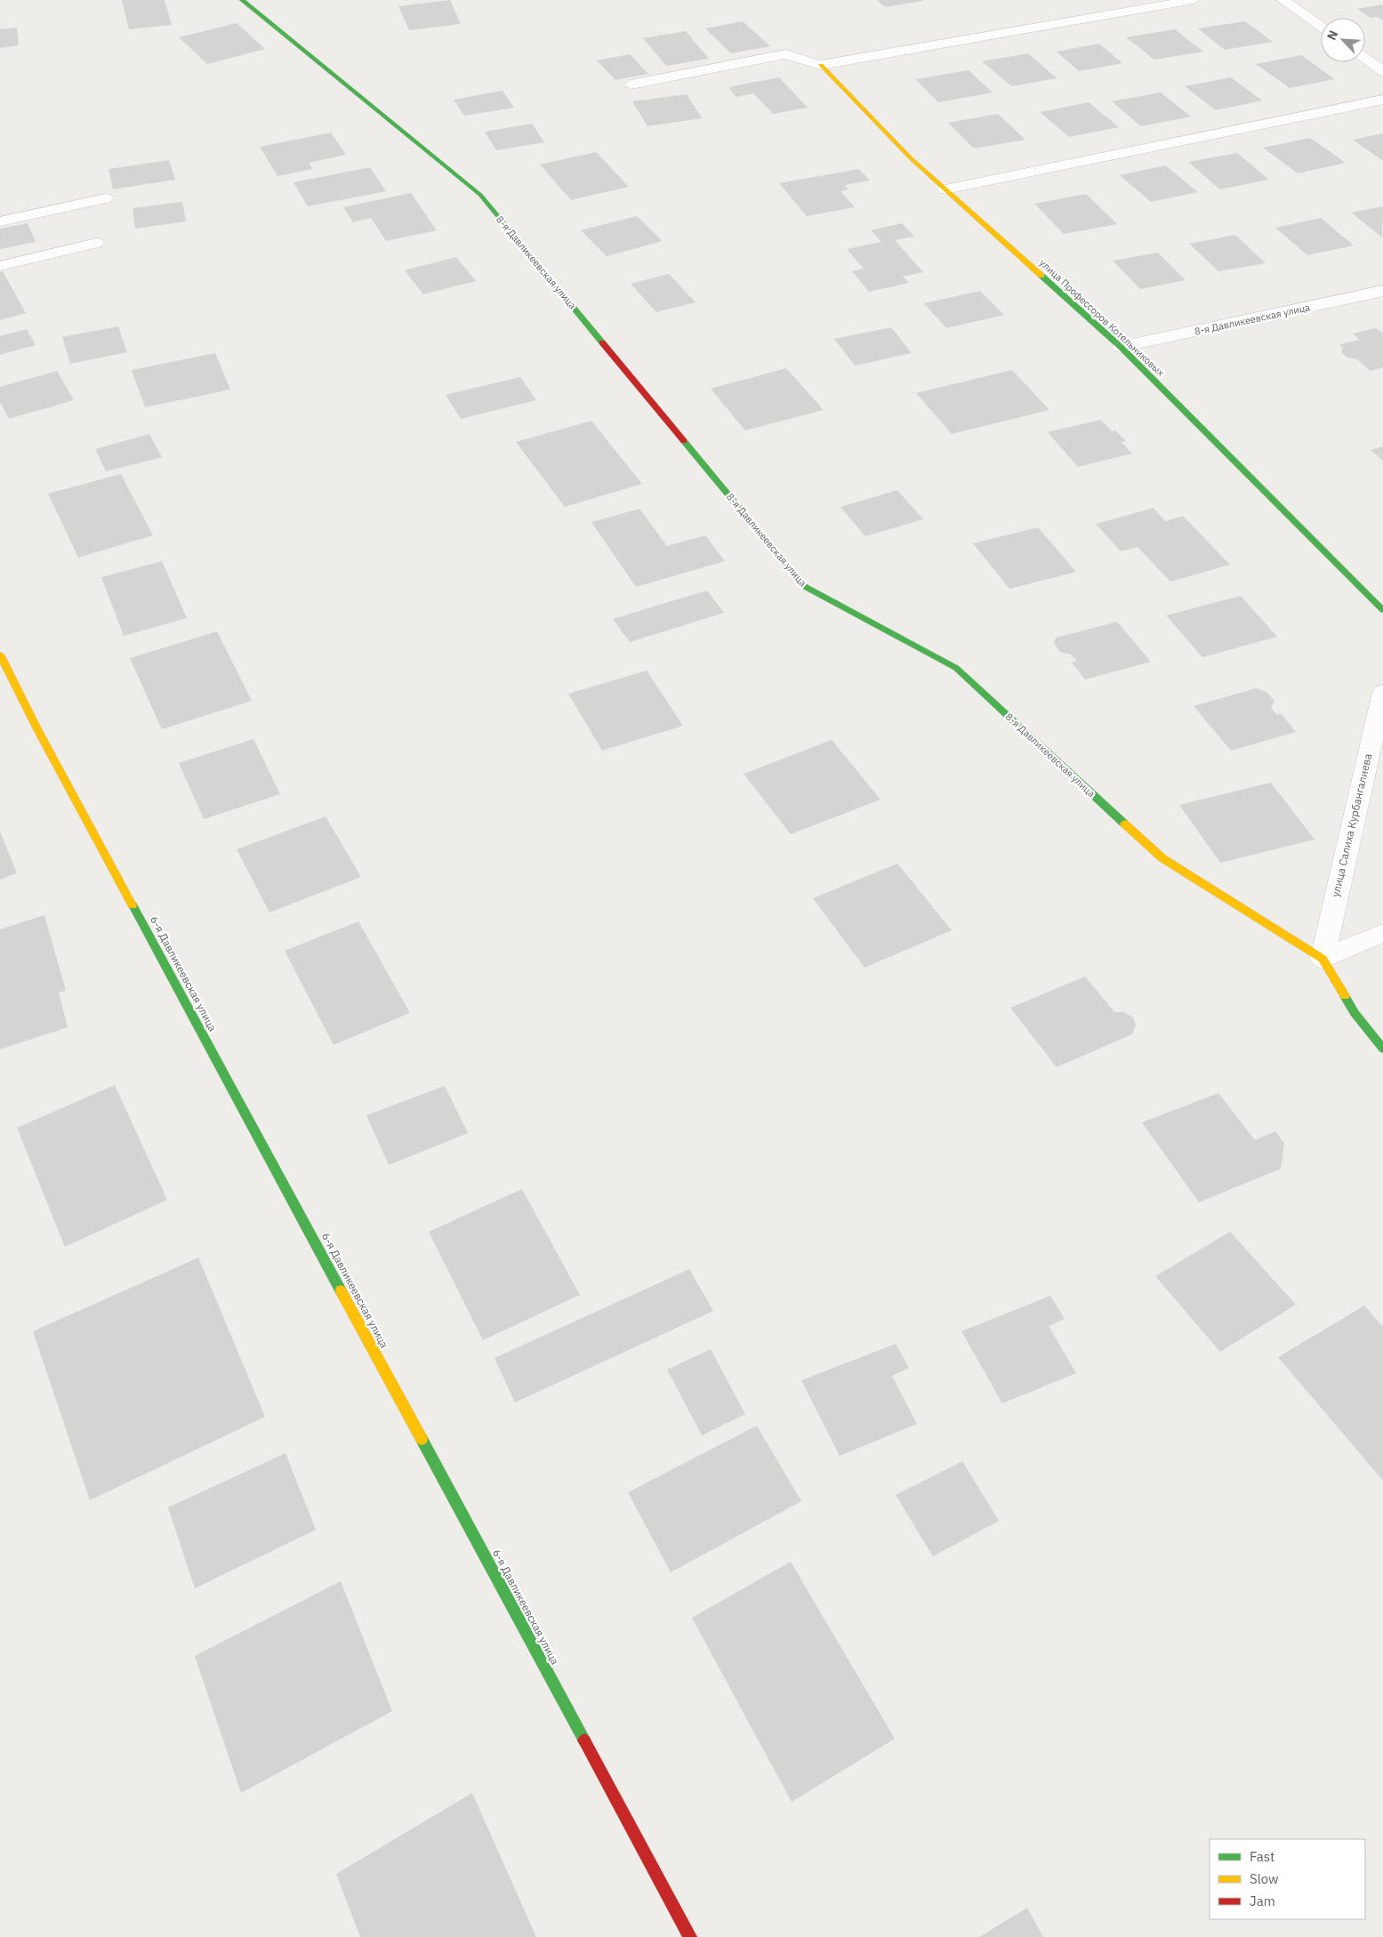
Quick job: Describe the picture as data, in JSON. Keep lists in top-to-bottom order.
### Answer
{
  "streets": {
    "street": [
      "8-я Давликеевская улица",
      "улица Профессоров Котельниковых",
      "улица Салиха Курбангалиева",
      "6-я Давликеевская улица"
    ]
  },
  "crossings": [
    ["8-я Давликеевская улица", "улица Профессоров Котельниковых"],
    ["8-я Давликеевская улица", "улица Салиха Курбангалиева"]
  ],
  "legend": ["Fast", "Slow", "Jam"],
  "north": "top left"
}
